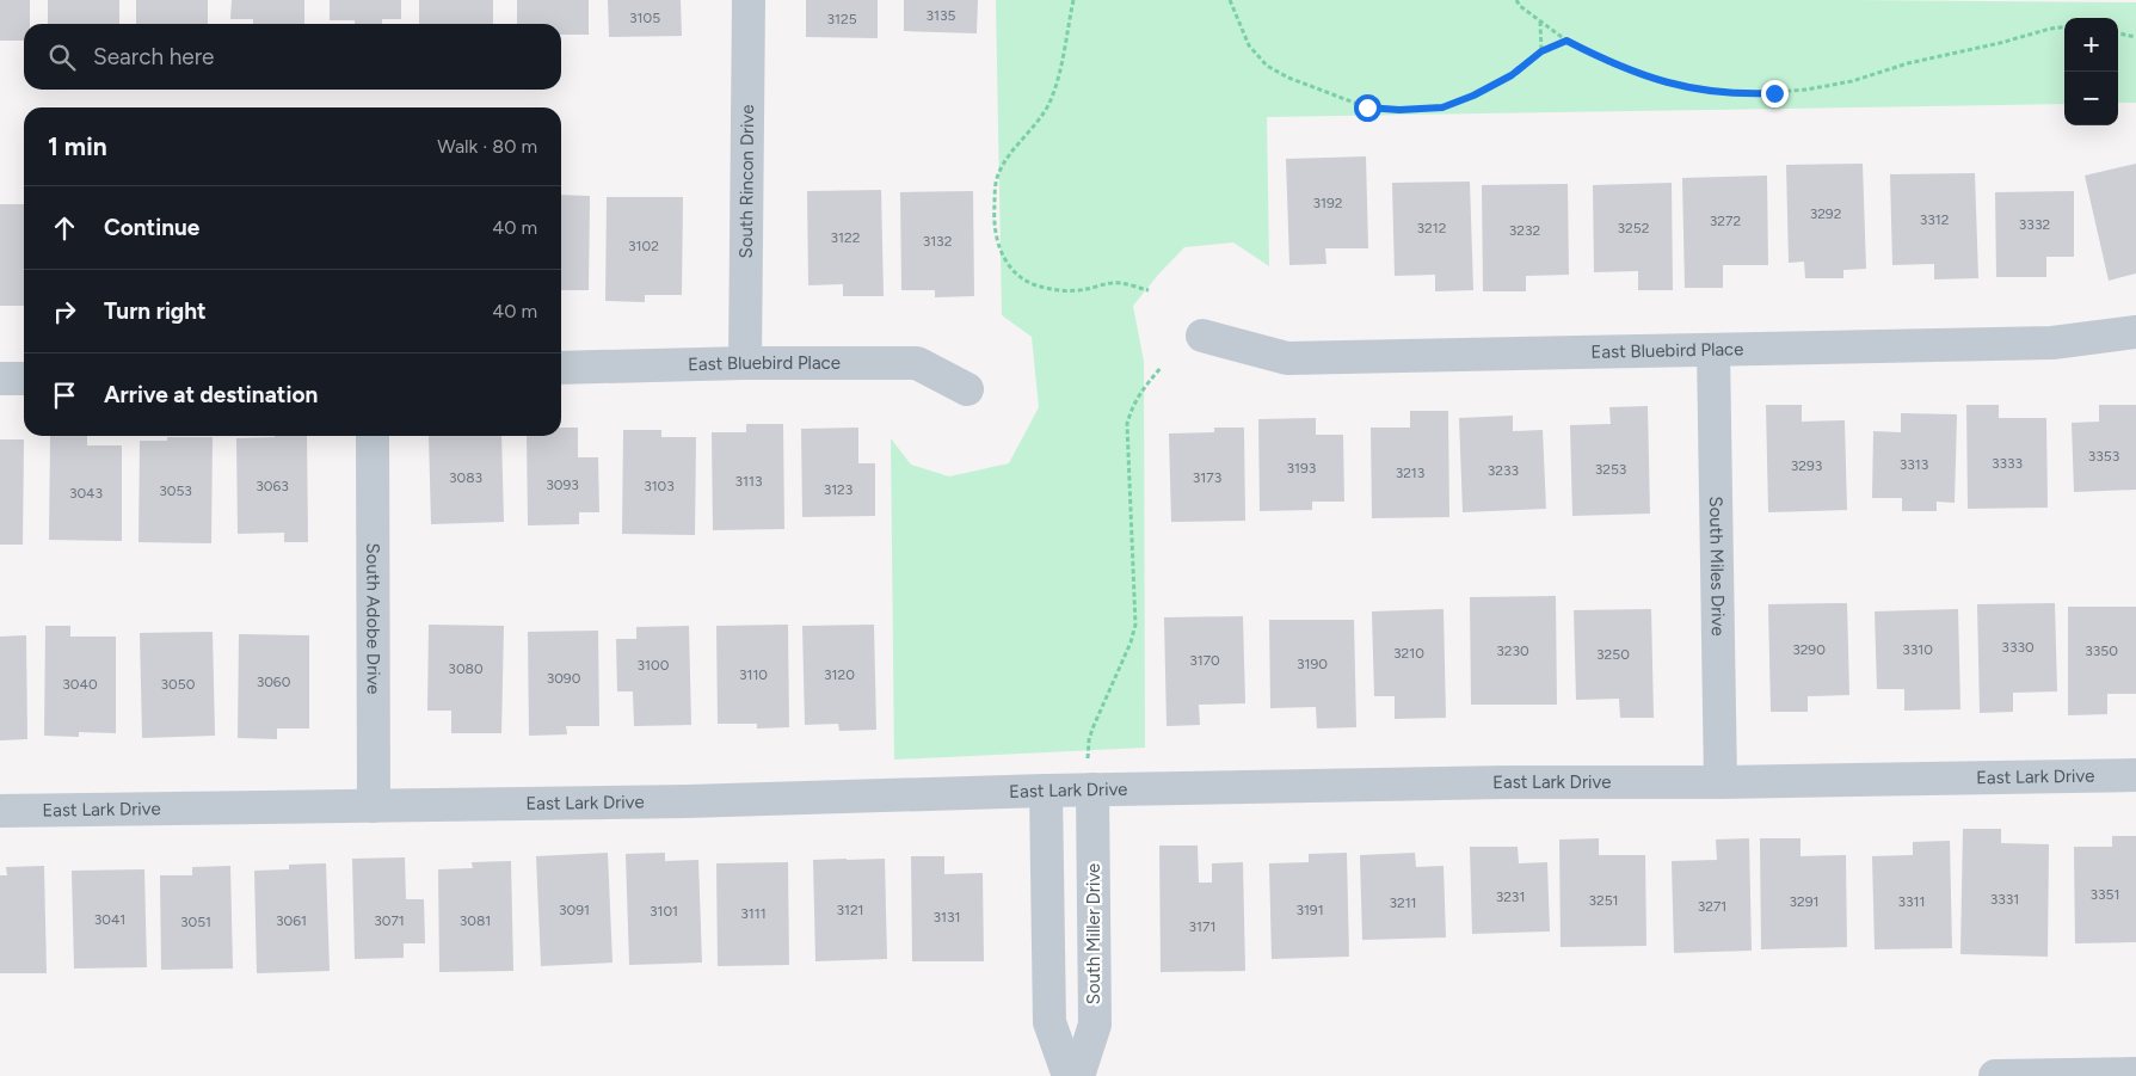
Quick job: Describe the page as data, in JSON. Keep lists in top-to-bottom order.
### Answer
{
  "streets": {
    "street": [
      "South Rincon Drive",
      "East Bluebird Place",
      "South Miles Drive",
      "South Adobe Drive",
      "East Lark Drive",
      "South Miller Drive"
    ]
  },
  "crossings": [
    ["South Rincon Drive", "East Bluebird Place"],
    ["East Bluebird Place", "South Miles Drive"],
    ["South Miles Drive", "East Lark Drive"],
    ["South Adobe Drive", "East Lark Drive"],
    ["East Lark Drive", "South Miller Drive"]
  ],
  "house_numbers": [
    "3135",
    "3105",
    "3125",
    "3192",
    "3292",
    "3312",
    "3272",
    "3332",
    "3212",
    "3252",
    "3232",
    "3122",
    "3132",
    "3102",
    "3353",
    "3333",
    "3313",
    "3293",
    "3193",
    "3253",
    "3233",
    "3213",
    "3083",
    "3173",
    "3113",
    "3093",
    "3063",
    "3103",
    "3123",
    "3053",
    "3043",
    "3330",
    "3290",
    "3310",
    "3230",
    "3350",
    "3210",
    "3250",
    "3170",
    "3190",
    "3100",
    "3080",
    "3110",
    "3120",
    "3090",
    "3060",
    "3040",
    "3050",
    "3351",
    "3231",
    "3331",
    "3251",
    "3291",
    "3311",
    "3211",
    "3271",
    "3091",
    "3121",
    "3191",
    "3101",
    "3111",
    "3131",
    "3041",
    "3061",
    "3071",
    "3081",
    "3051",
    "3171"
  ],
  "page": {
    "map_buttons": ["+", "−"],
    "search": "Search here",
    "heading": ["1 min", "Walk · 80 m"],
    "list": [
      ["Continue", "40 m"],
      ["Turn right", "40 m"],
      "Arrive at destination"
    ]
  }
}
